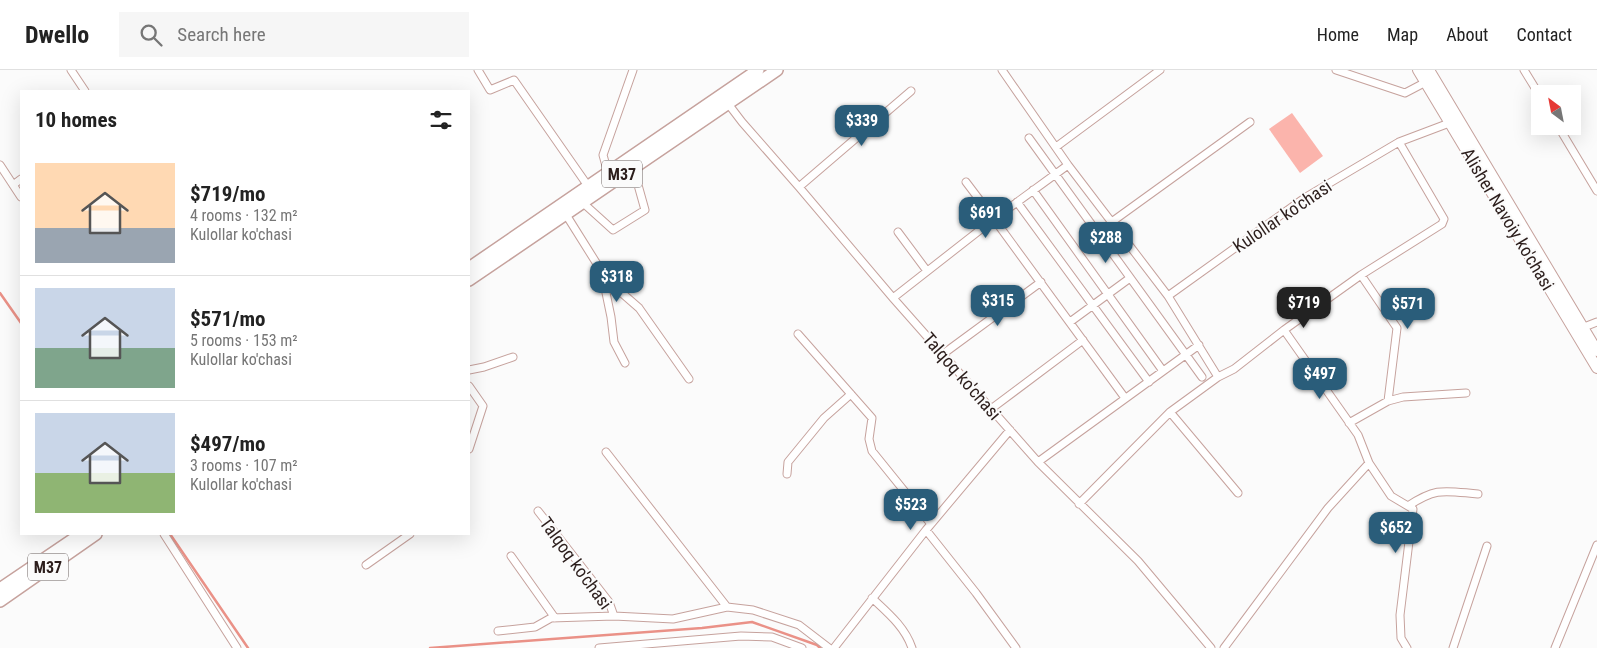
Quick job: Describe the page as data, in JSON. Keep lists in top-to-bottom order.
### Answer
{
  "streets": {
    "highway": ["M37"],
    "main road": ["Alisher Navoiy ko'chasi"],
    "street": ["Kulollar ko'chasi", "Talqoq ko'chasi"]
  },
  "crossings": [
    ["M37", "Talqoq ko'chasi"],
    ["Kulollar ko'chasi", "Alisher Navoiy ko'chasi"]
  ],
  "north": "top left",
  "page": {
    "header": "Dwello",
    "search": "Search here",
    "nav": [
      "Home",
      "Map",
      "About",
      "Contact"
    ],
    "heading": "10 homes",
    "price": [
      "$339",
      "$691",
      "$288",
      "$318",
      "$315",
      "$719",
      "$571",
      "$497",
      "$523",
      "$652"
    ],
    "list": [
      {
        "name": "$719/mo",
        "note": "4 rooms · 132 m² · Kulollar ko'chasi"
      },
      {
        "name": "$571/mo",
        "note": "5 rooms · 153 m² · Kulollar ko'chasi"
      },
      {
        "name": "$497/mo",
        "note": "3 rooms · 107 m² · Kulollar ko'chasi"
      }
    ]
  }
}
